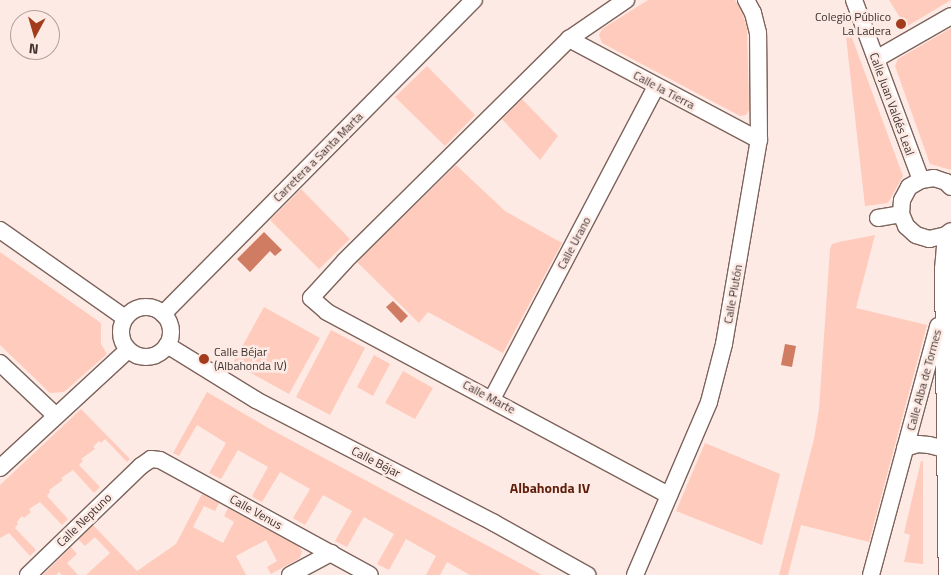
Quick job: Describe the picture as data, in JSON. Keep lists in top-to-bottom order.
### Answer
{
  "streets": {
    "street": [
      "Calle la Tierra",
      "Calle Juan Valdés Leal",
      "Carretera a Santa Marta",
      "Calle Urano",
      "Calle Plutón",
      "Calle Alba de Tormes",
      "Calle Marte",
      "Calle Béjar",
      "Calle Venus",
      "Calle Neptuno"
    ]
  },
  "crossings": [
    ["Calle la Tierra", "Calle Urano"],
    ["Calle la Tierra", "Calle Plutón"],
    ["Calle la Tierra", "Calle Marte"],
    ["Carretera a Santa Marta", "Calle Béjar"],
    ["Calle Urano", "Calle Marte"],
    ["Calle Plutón", "Calle Marte"],
    ["Calle Venus", "Calle Neptuno"]
  ],
  "districts": ["Albahonda IV"],
  "places": ["Colegio Público La Ladera", "Calle Béjar (Albahonda IV)"],
  "north": "bottom"
}
